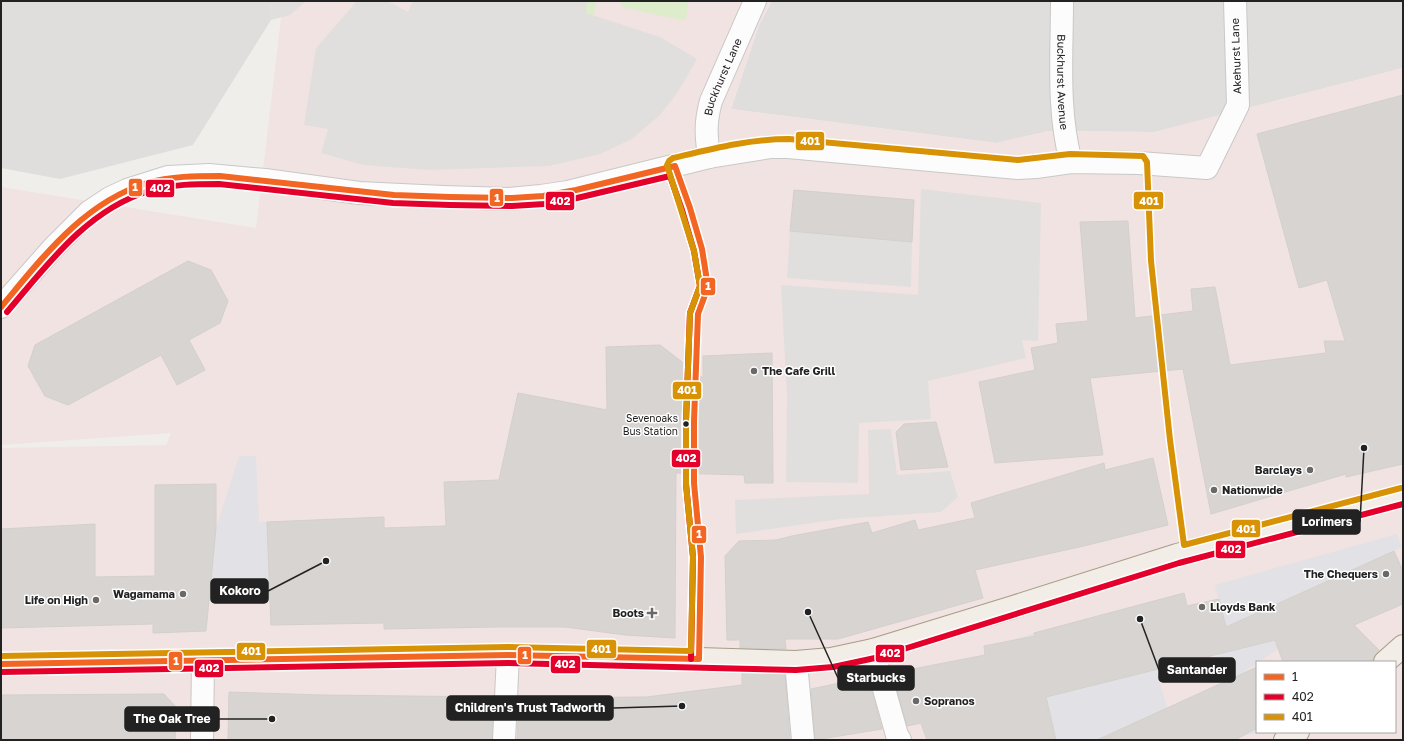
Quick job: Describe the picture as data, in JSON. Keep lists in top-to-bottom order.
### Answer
{
  "streets": {
    "street": ["Akehurst Lane", "Buckhurst Lane", "Buckhurst Avenue"]
  },
  "crossings": [
    ["Akehurst Lane", "Buckhurst Lane"],
    ["Akehurst Lane", "Buckhurst Avenue"]
  ],
  "places": {
    "other": [
      "The Cafe Grill",
      "Sevenoaks Bus Station",
      "Lorimers",
      "Barclays",
      "Nationwide",
      "Kokoro",
      "The Chequers",
      "Wagamama",
      "Life on High",
      "Lloyds Bank",
      "Starbucks",
      "Santander",
      "Sopranos",
      "Children's Trust Tadworth",
      "The Oak Tree"
    ],
    "health": ["Boots"]
  },
  "lines": ["transit line 401", "transit line 1", "transit line 402"],
  "legend": ["1", "402", "401"]
}
